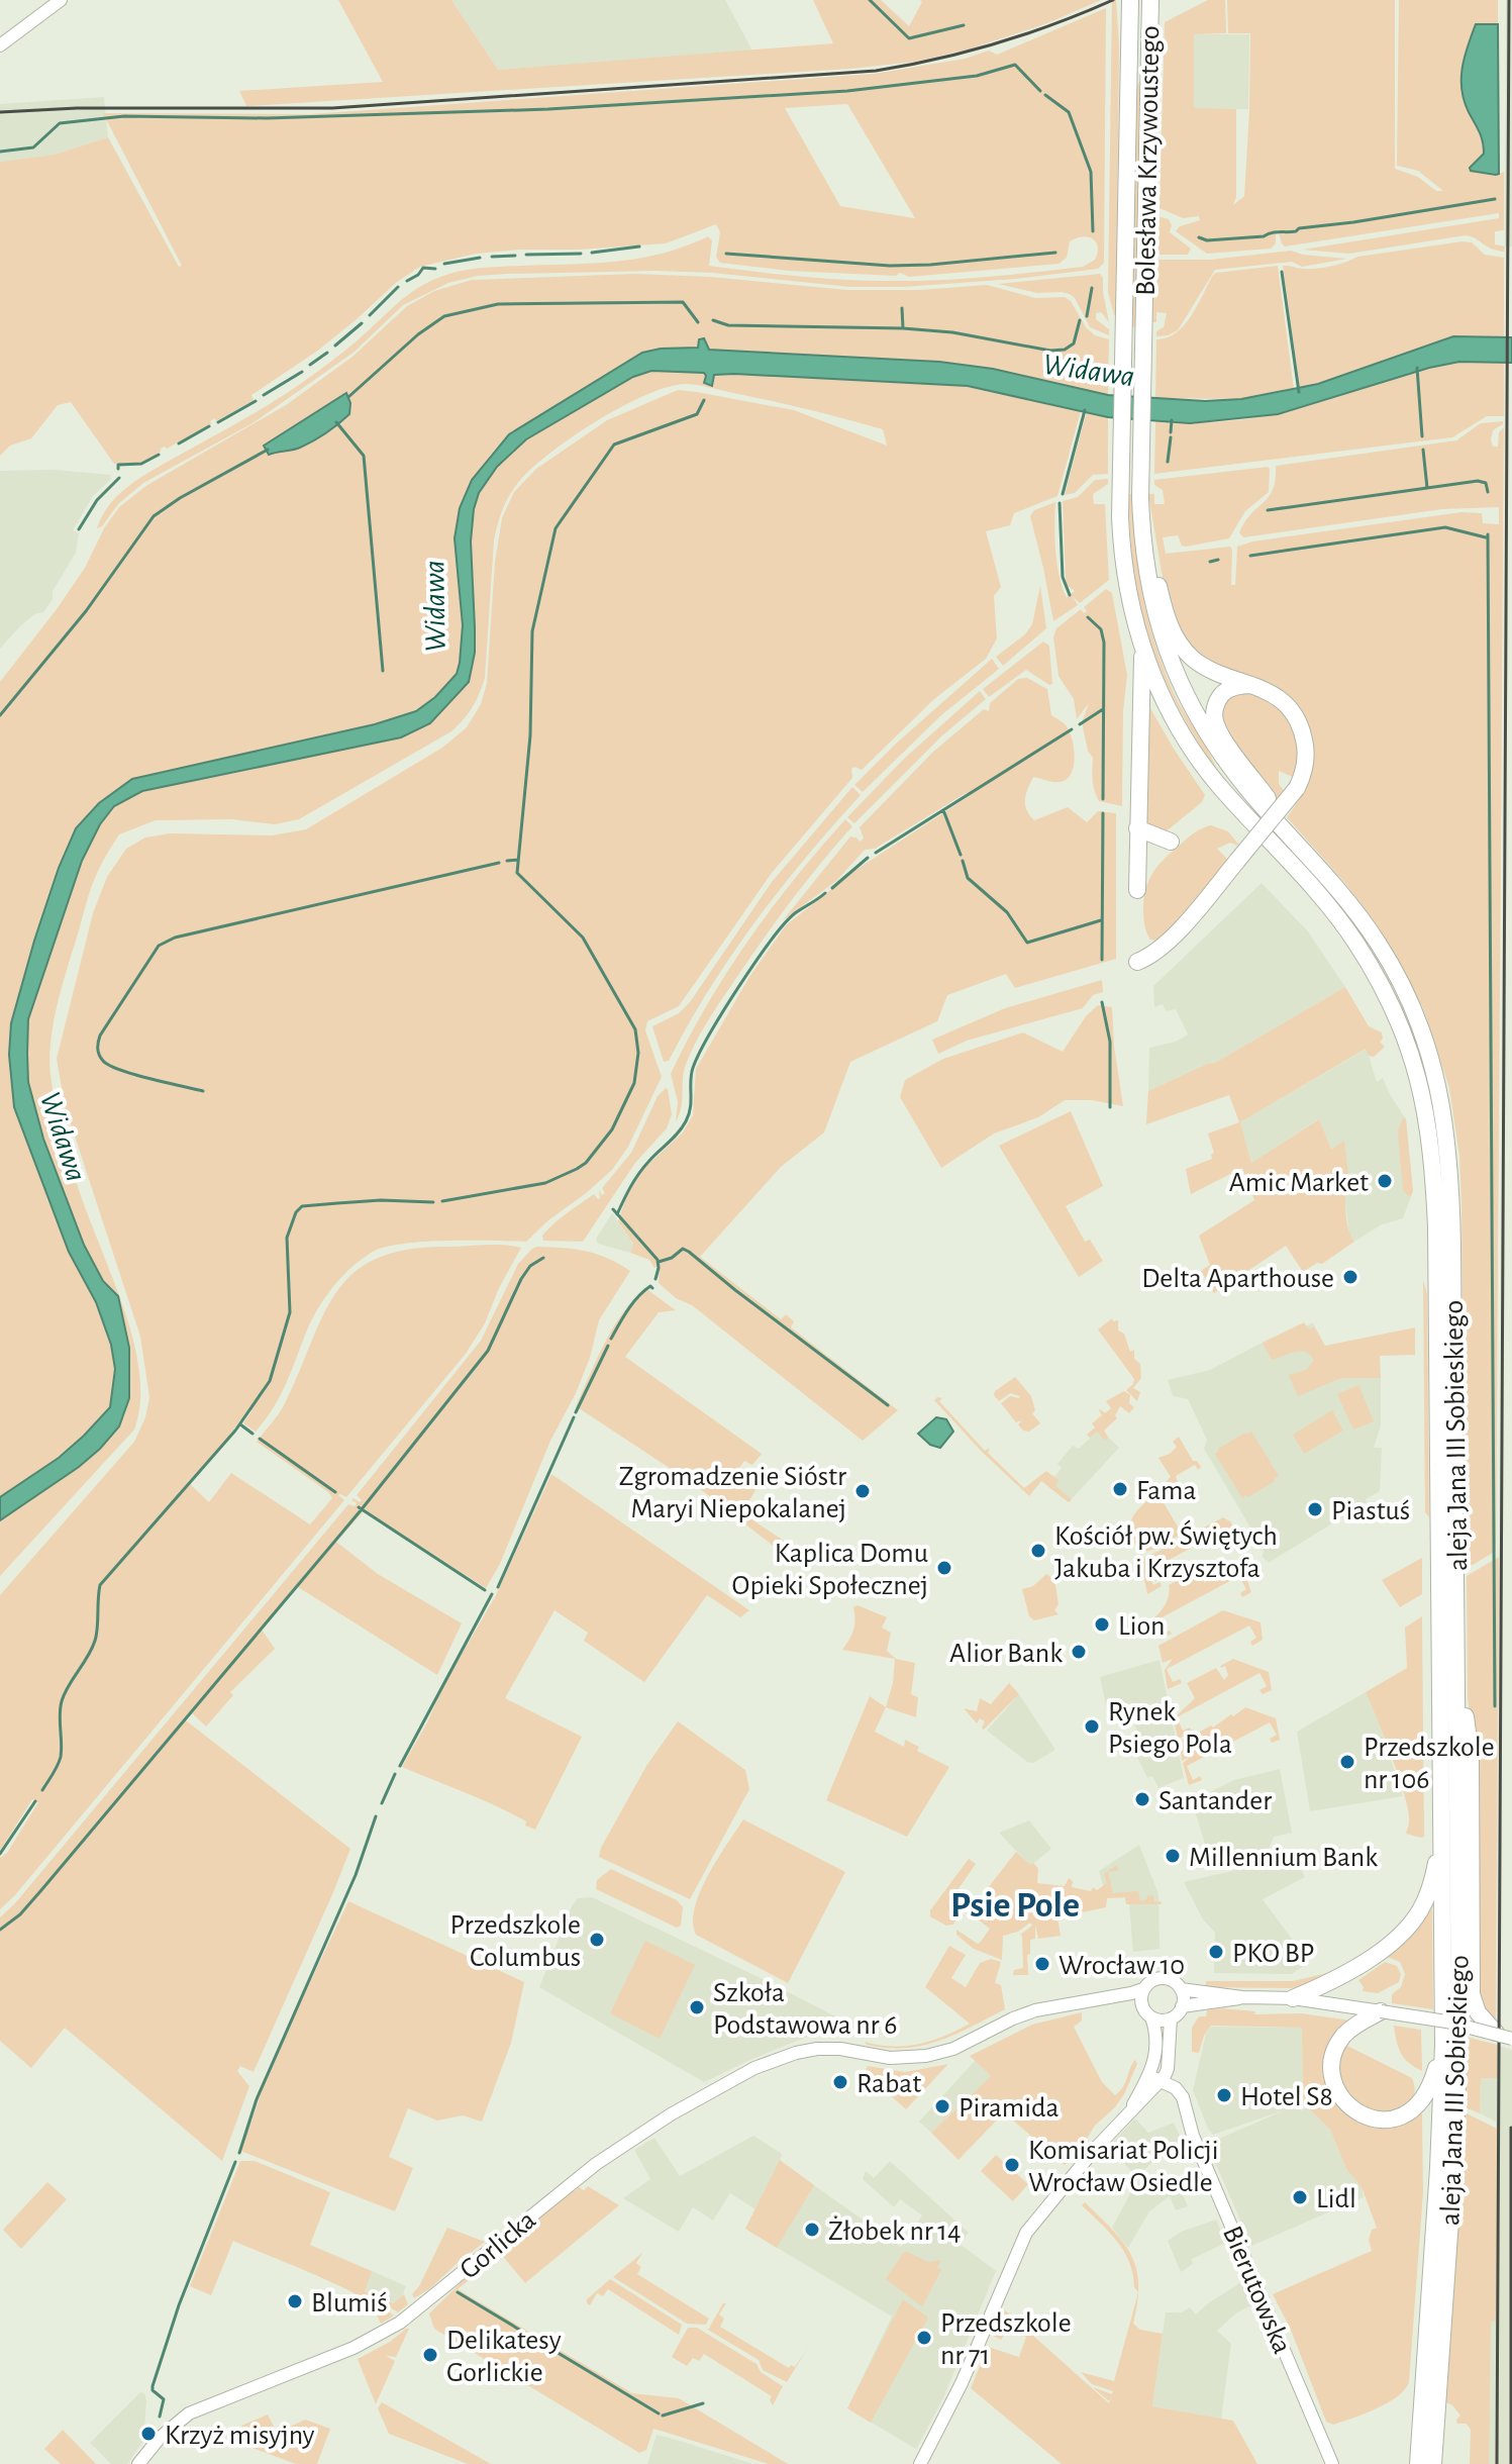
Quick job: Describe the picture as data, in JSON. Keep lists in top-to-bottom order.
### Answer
{
  "streets": {
    "main road": ["Bolesława Krzywoustego", "aleja Jana III Sobieskiego"],
    "street": ["Gorlicka", "Bierutowska"]
  },
  "crossings": [
    ["Bolesława Krzywoustego", "aleja Jana III Sobieskiego"]
  ],
  "districts": ["Psie Pole"],
  "water": ["Widawa"],
  "places": [
    "Amic Market",
    "Delta Aparthouse",
    "Fama",
    "Zgromadzenie Sióstr Maryi Niepokalanej",
    "Piastuś",
    "Kościół pw. Świętych Jakuba i Krzysztofa",
    "Kaplica Domu Opieki Społecznej",
    "Lion",
    "Alior Bank",
    "Rynek Psiego Pola",
    "Przedszkole nr 106",
    "Santander",
    "Millennium Bank",
    "Przedszkole Columbus",
    "PKO BP",
    "Wrocław 10",
    "Szkoła Podstawowa nr 6",
    "Rabat",
    "Hotel S8",
    "Piramida",
    "Komisariat Policji Wrocław Osiedle",
    "Lidl",
    "Żłobek nr 14",
    "Blumiś",
    "Przedszkole nr 71",
    "Delikatesy Gorlickie",
    "Krzyż misyjny"
  ]
}
